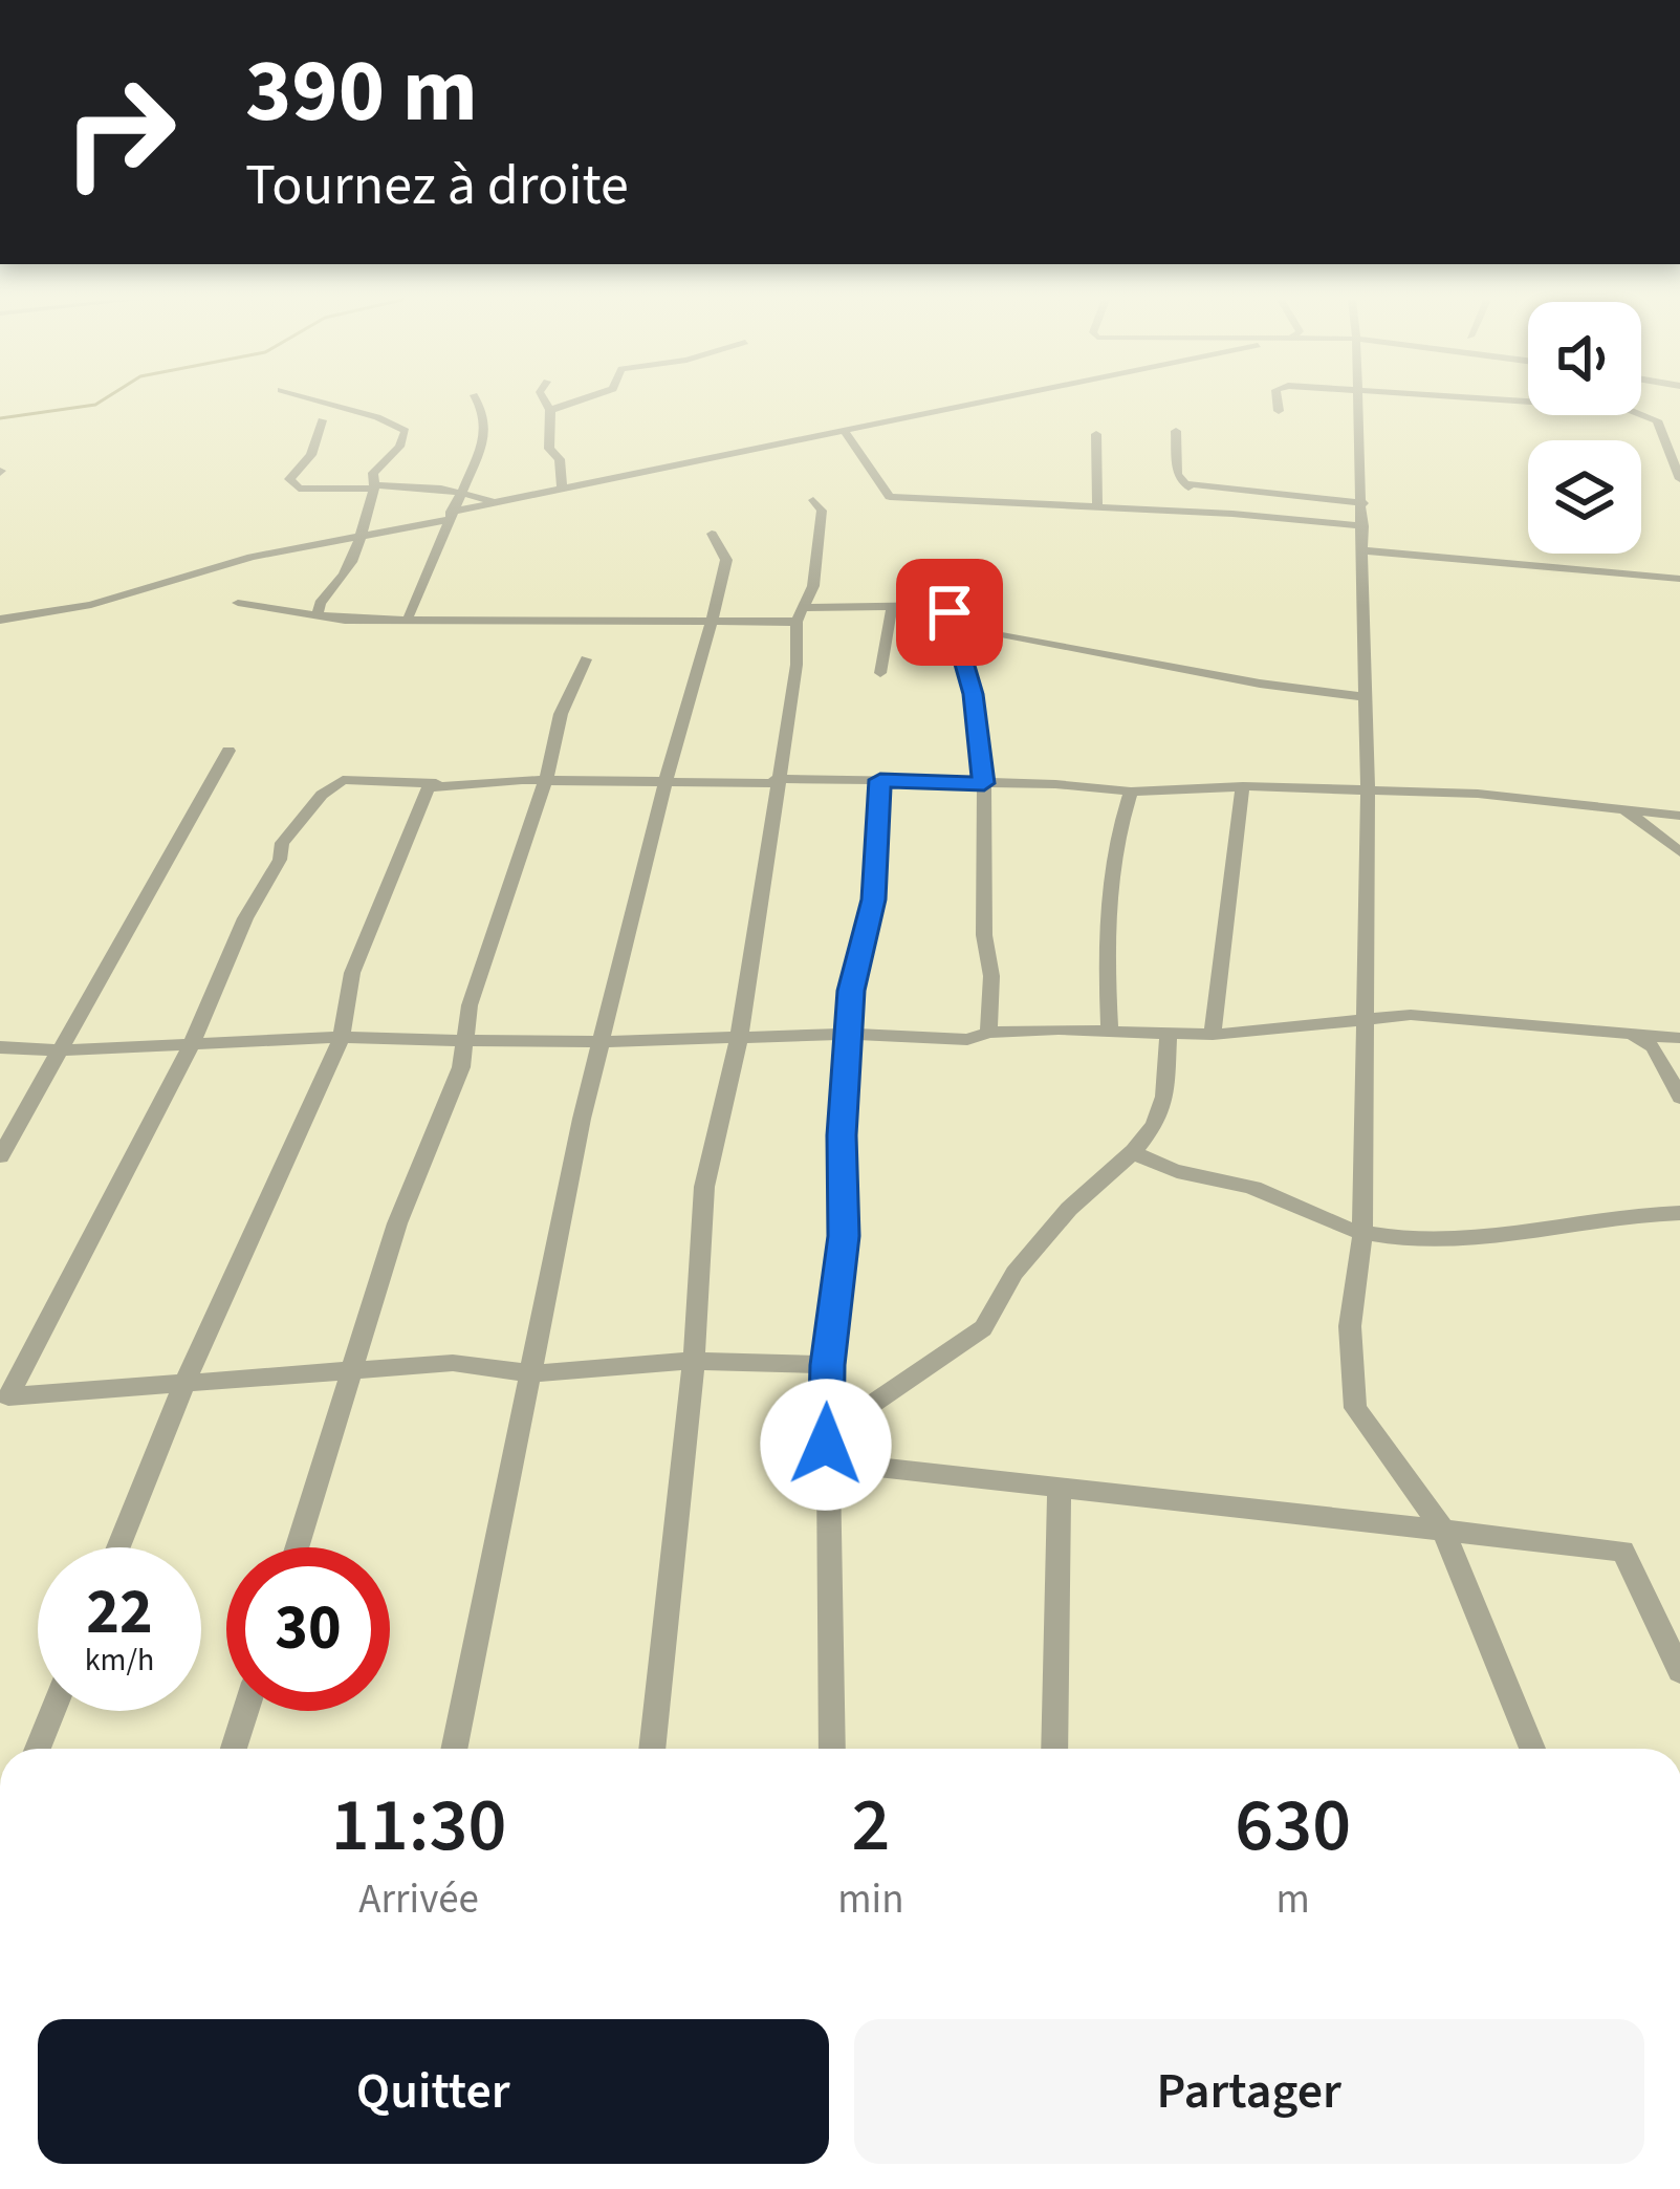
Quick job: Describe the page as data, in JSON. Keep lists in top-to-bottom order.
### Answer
{
  "page": {
    "turn": ["390 m", "Tournez à droite"],
    "speed": "22 km/h",
    "limit": "30",
    "eta": [
      "11:30",
      "Arrivée",
      "2",
      "min",
      "630",
      "m"
    ],
    "buttons": ["Quitter", "Partager"]
  }
}
